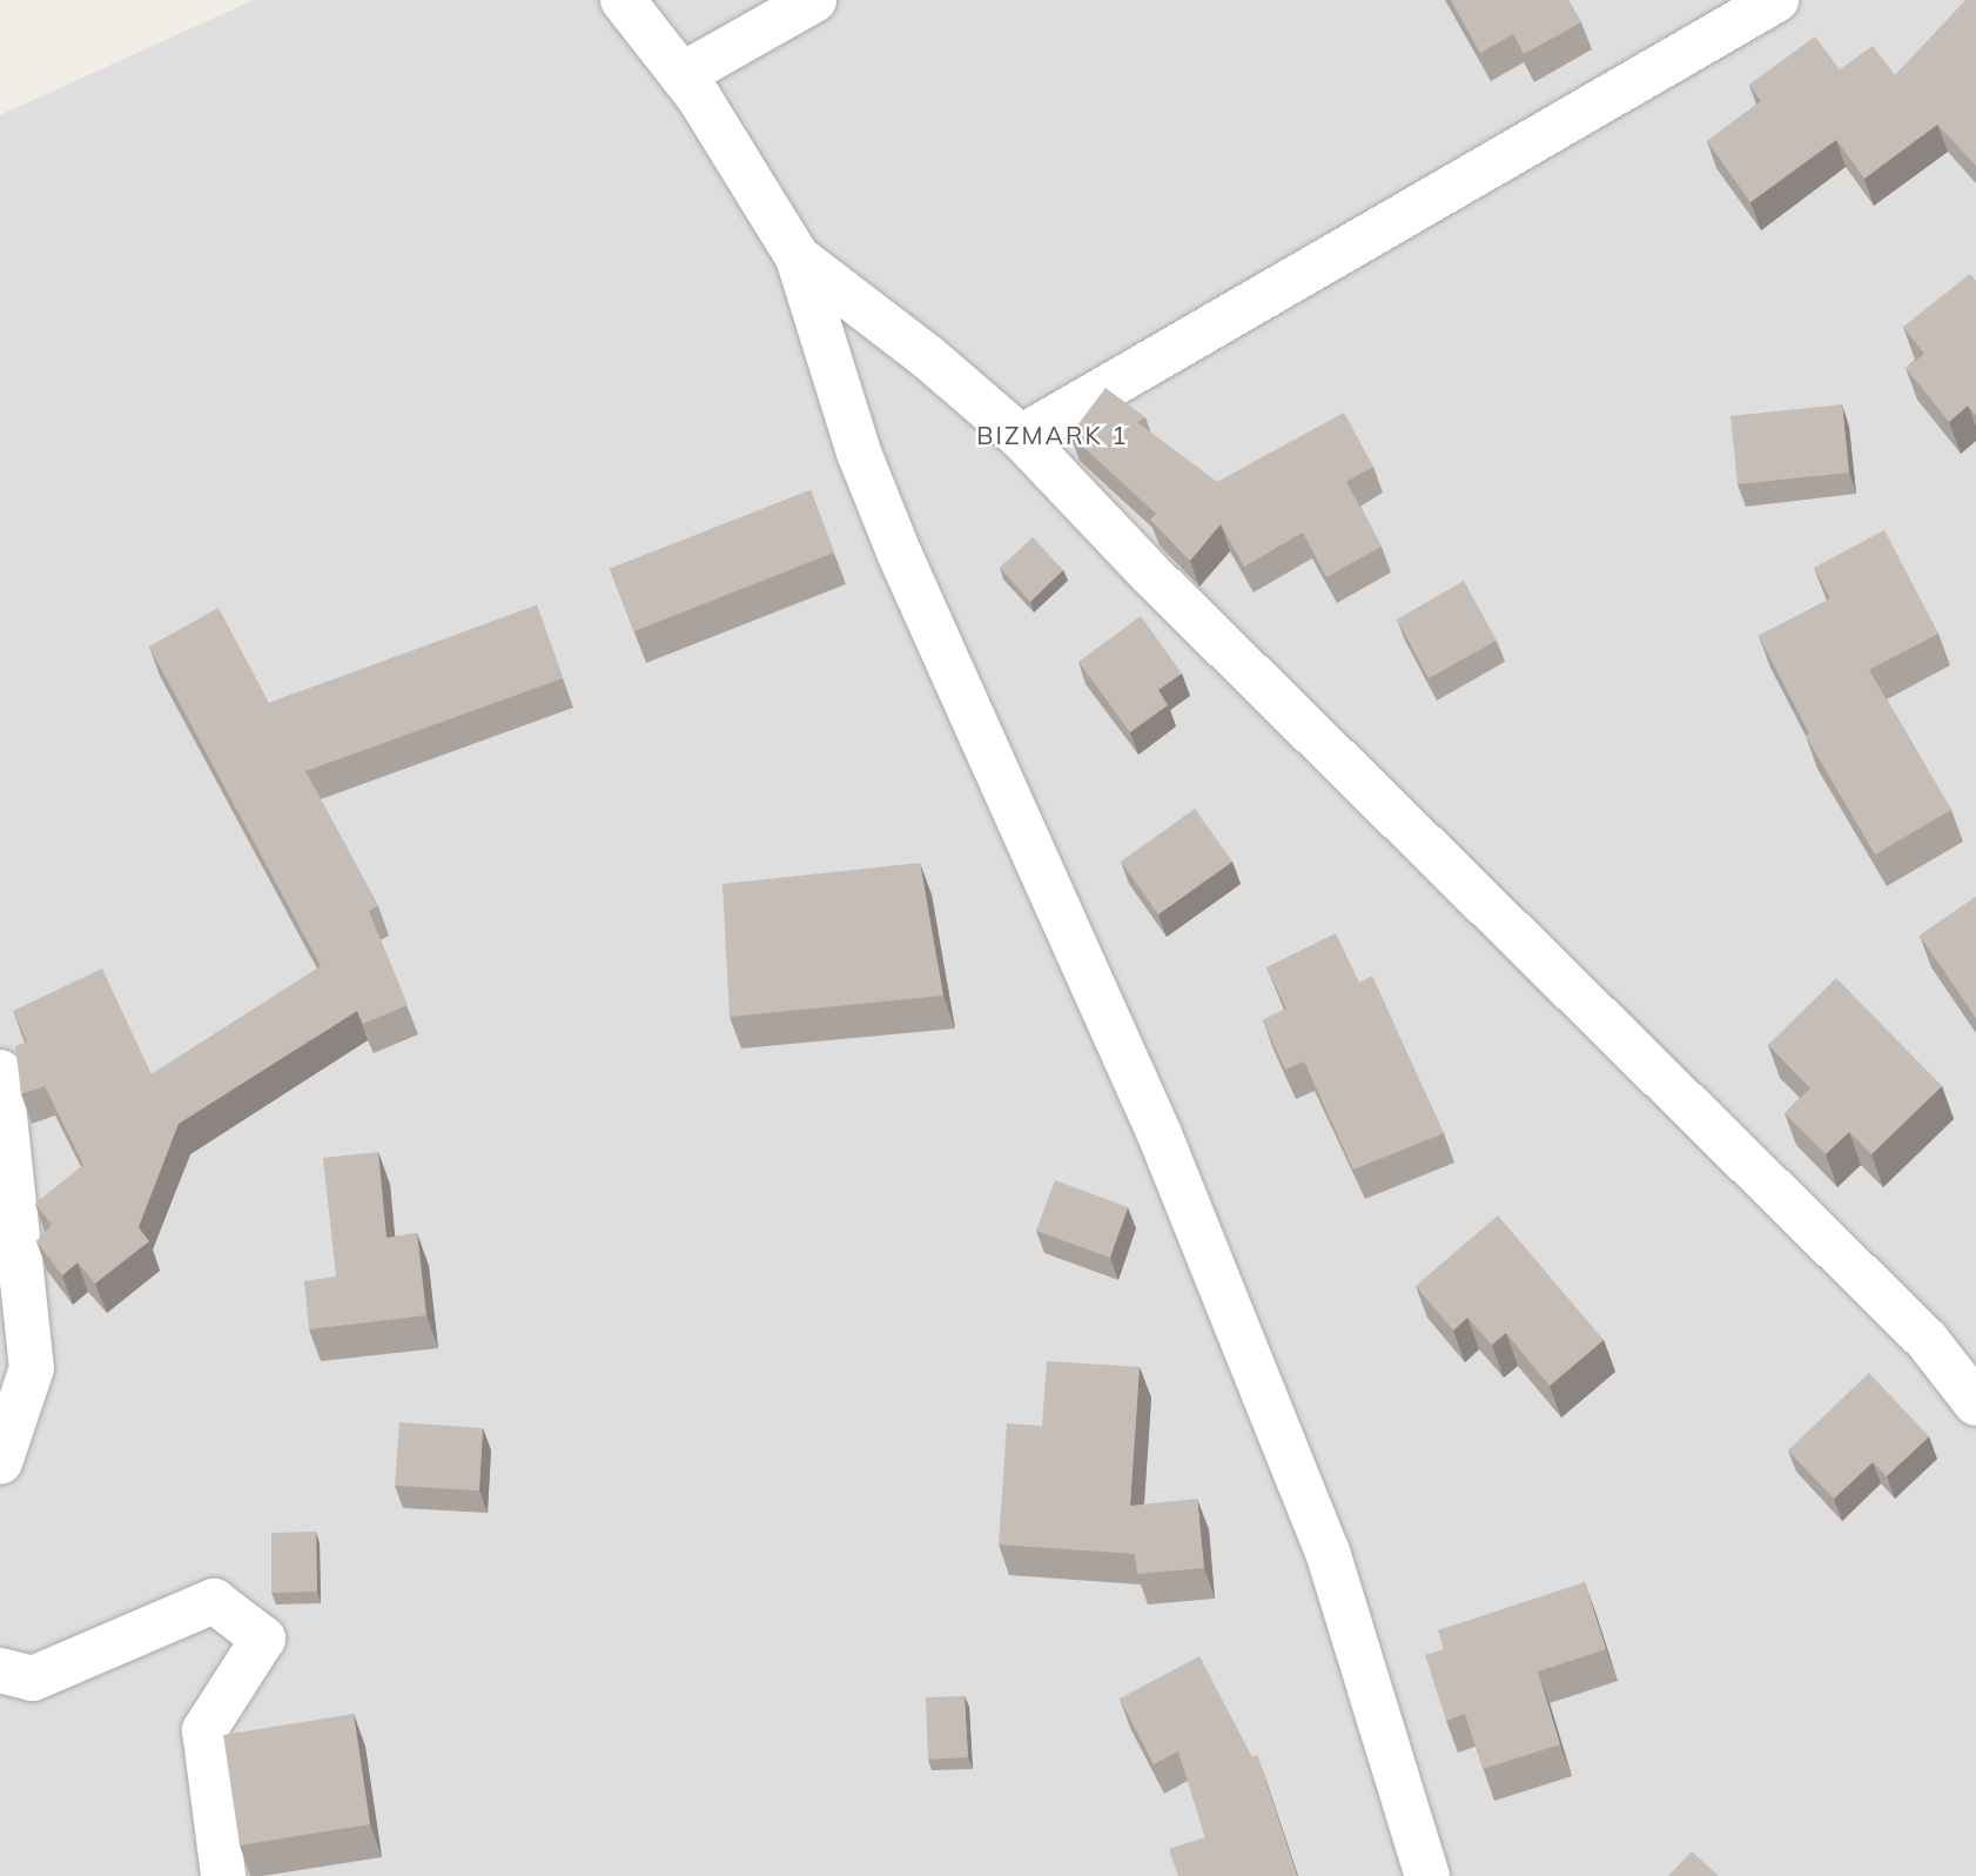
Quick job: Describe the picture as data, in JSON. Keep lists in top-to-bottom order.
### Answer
{
  "districts": ["BIZMARK 1"]
}
